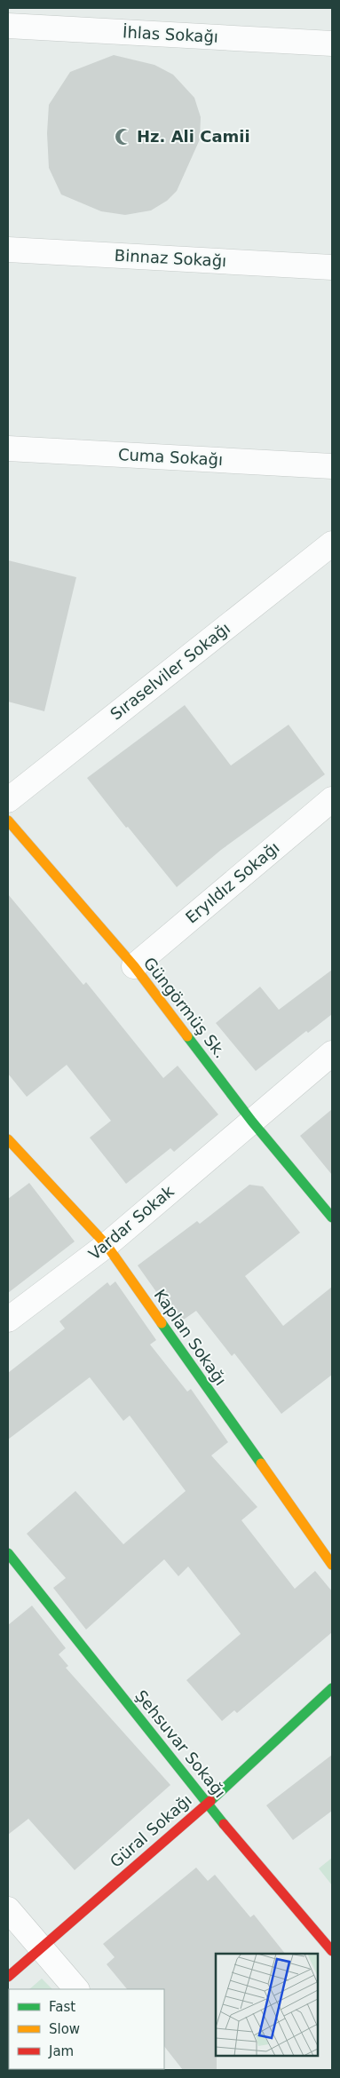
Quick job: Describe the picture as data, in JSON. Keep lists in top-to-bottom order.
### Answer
{
  "streets": {
    "street": [
      "İhlas Sokağı",
      "Binnaz Sokağı",
      "Cuma Sokağı",
      "Sıraselviler Sokağı",
      "Eryıldız Sokağı",
      "Güngörmüş Sk.",
      "Vardar Sokak",
      "Kaplan Sokağı",
      "Şehsuvar Sokağı",
      "Güral Sokağı"
    ]
  },
  "crossings": [
    ["Eryıldız Sokağı", "Güngörmüş Sk."],
    ["Güngörmüş Sk.", "Vardar Sokak"],
    ["Vardar Sokak", "Kaplan Sokağı"],
    ["Şehsuvar Sokağı", "Güral Sokağı"]
  ],
  "places": {
    "mosque": ["Hz. Ali Camii"]
  },
  "legend": ["Fast", "Slow", "Jam"]
}
